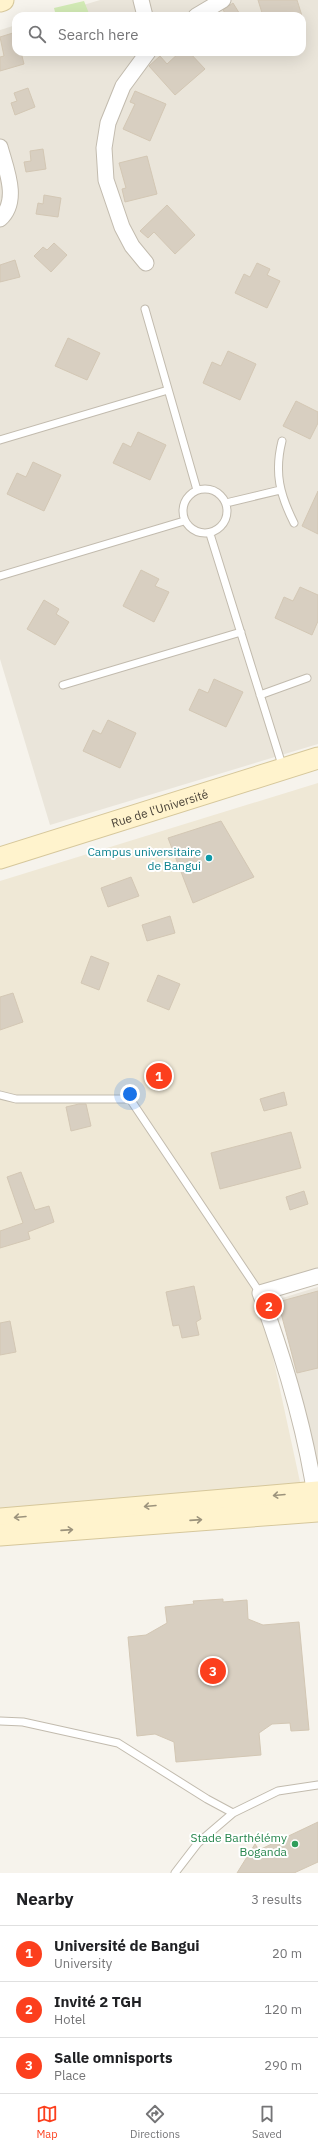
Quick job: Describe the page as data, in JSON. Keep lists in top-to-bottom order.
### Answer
{
  "streets": {
    "street": ["Rue de l'Université"]
  },
  "places": ["Campus universitaire de Bangui", "Stade Barthélémy Boganda"],
  "page": {
    "search": "Search here",
    "pins": ["1", "2", "3"],
    "heading": ["Nearby", "3 results"],
    "list": [
      {
        "mark": "1",
        "name": "Université de Bangui",
        "note": "University",
        "value": "20 m"
      },
      {
        "mark": "2",
        "name": "Invité 2 TGH",
        "note": "Hotel",
        "value": "120 m"
      },
      {
        "mark": "3",
        "name": "Salle omnisports",
        "note": "Place",
        "value": "290 m"
      }
    ],
    "nav": ["Map", "Directions", "Saved"]
  }
}
